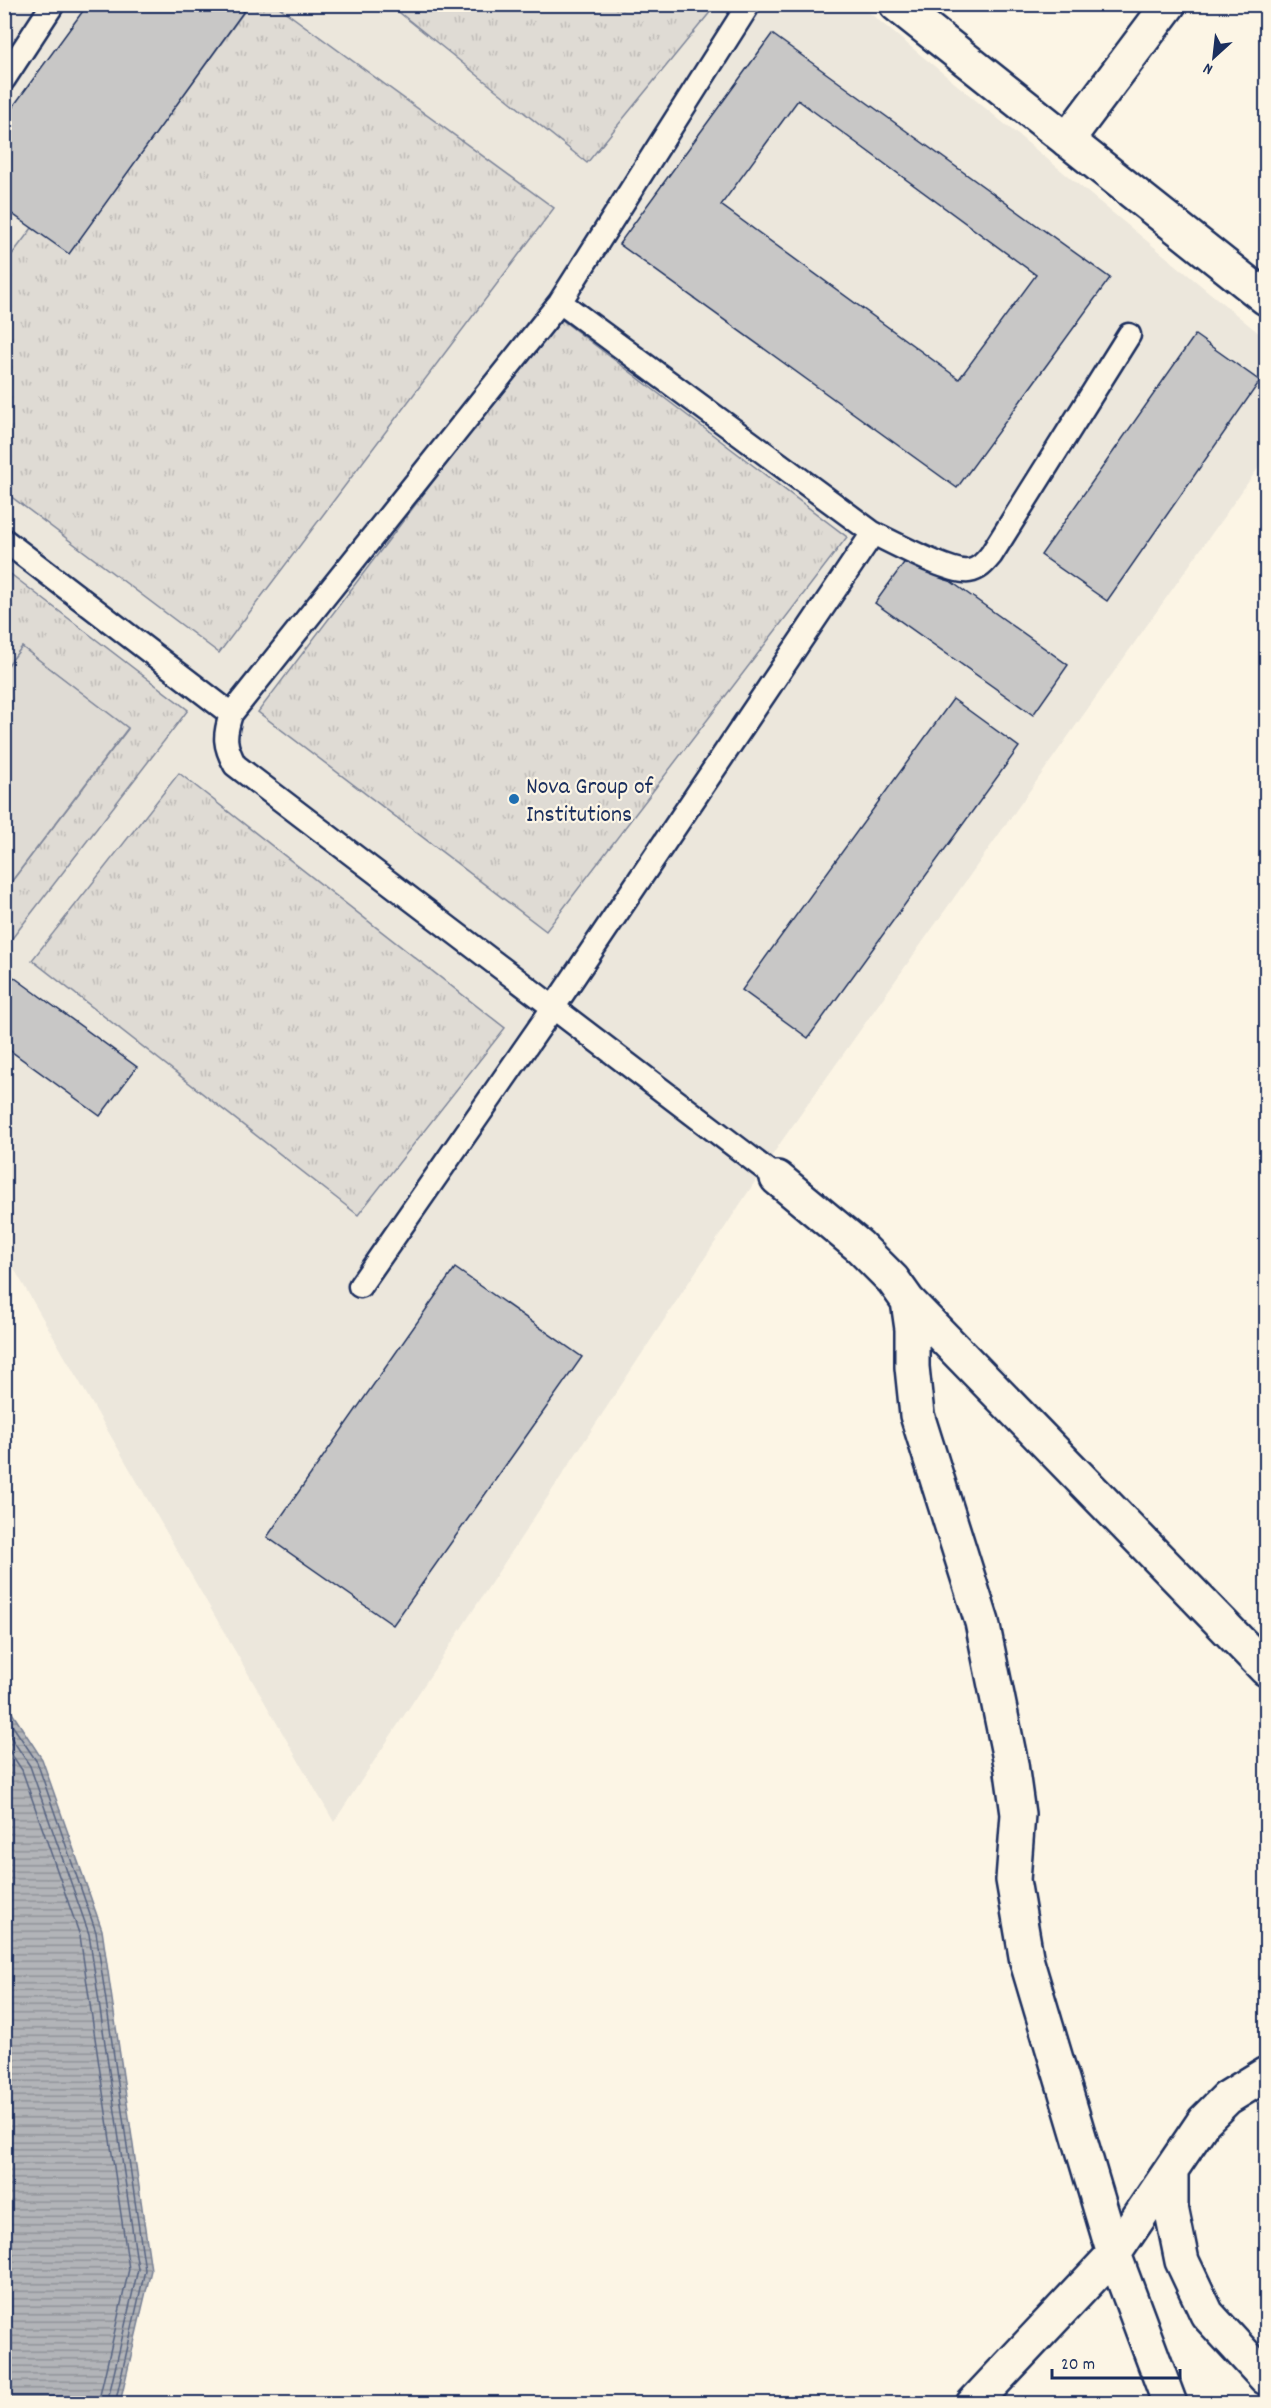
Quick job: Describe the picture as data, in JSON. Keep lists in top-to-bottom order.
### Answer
{
  "places": ["Nova Group of Institutions"],
  "scale_bar": "20 m",
  "north": "bottom left"
}
